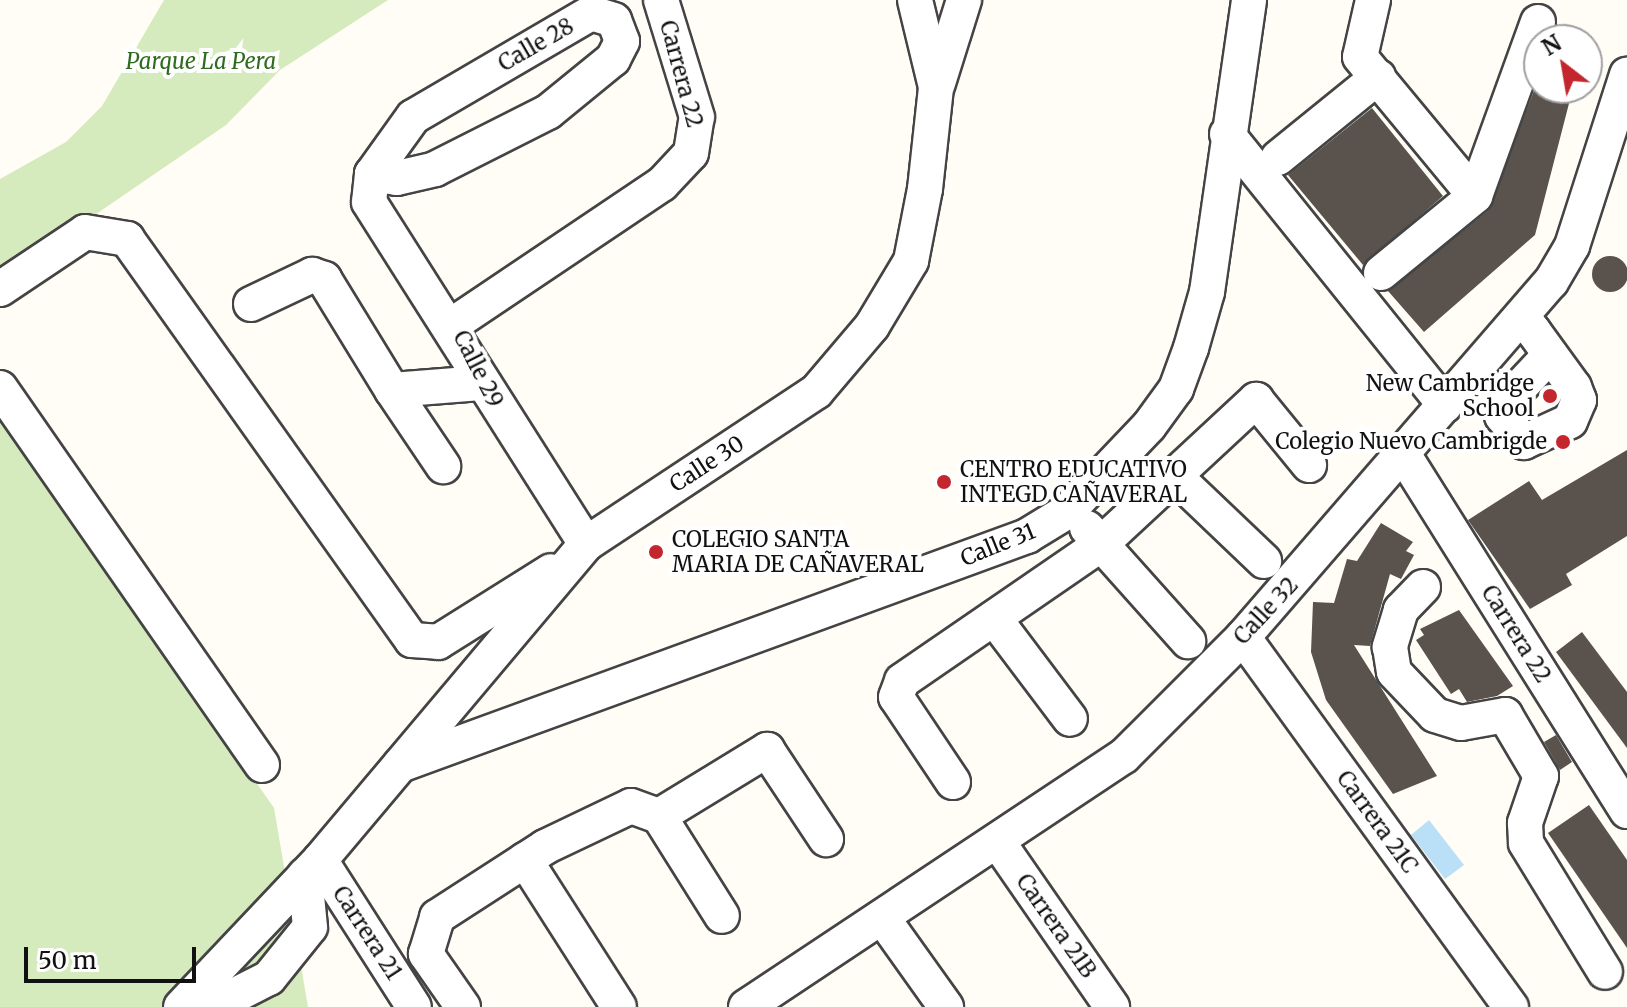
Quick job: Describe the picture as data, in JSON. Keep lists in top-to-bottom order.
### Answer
{
  "streets": {
    "street": [
      "Calle 28",
      "Carrera 22",
      "Calle 29",
      "Calle 30",
      "Calle 31",
      "Calle 32",
      "Carrera 21C",
      "Carrera 21B",
      "Carrera 21"
    ]
  },
  "crossings": [
    ["Carrera 22", "Calle 29"],
    ["Carrera 22", "Calle 32"],
    ["Calle 29", "Calle 30"],
    ["Calle 30", "Calle 31"],
    ["Calle 30", "Carrera 21"],
    ["Calle 32", "Carrera 21C"],
    ["Calle 32", "Carrera 21B"]
  ],
  "parks": ["Parque La Pera"],
  "places": [
    "New Cambridge School",
    "Colegio Nuevo Cambrigde",
    "CENTRO EDUCATIVO INTEGD CAÑAVERAL",
    "COLEGIO SANTA MARIA DE CAÑAVERAL"
  ],
  "scale_bar": "50 m",
  "north": "top left"
}
